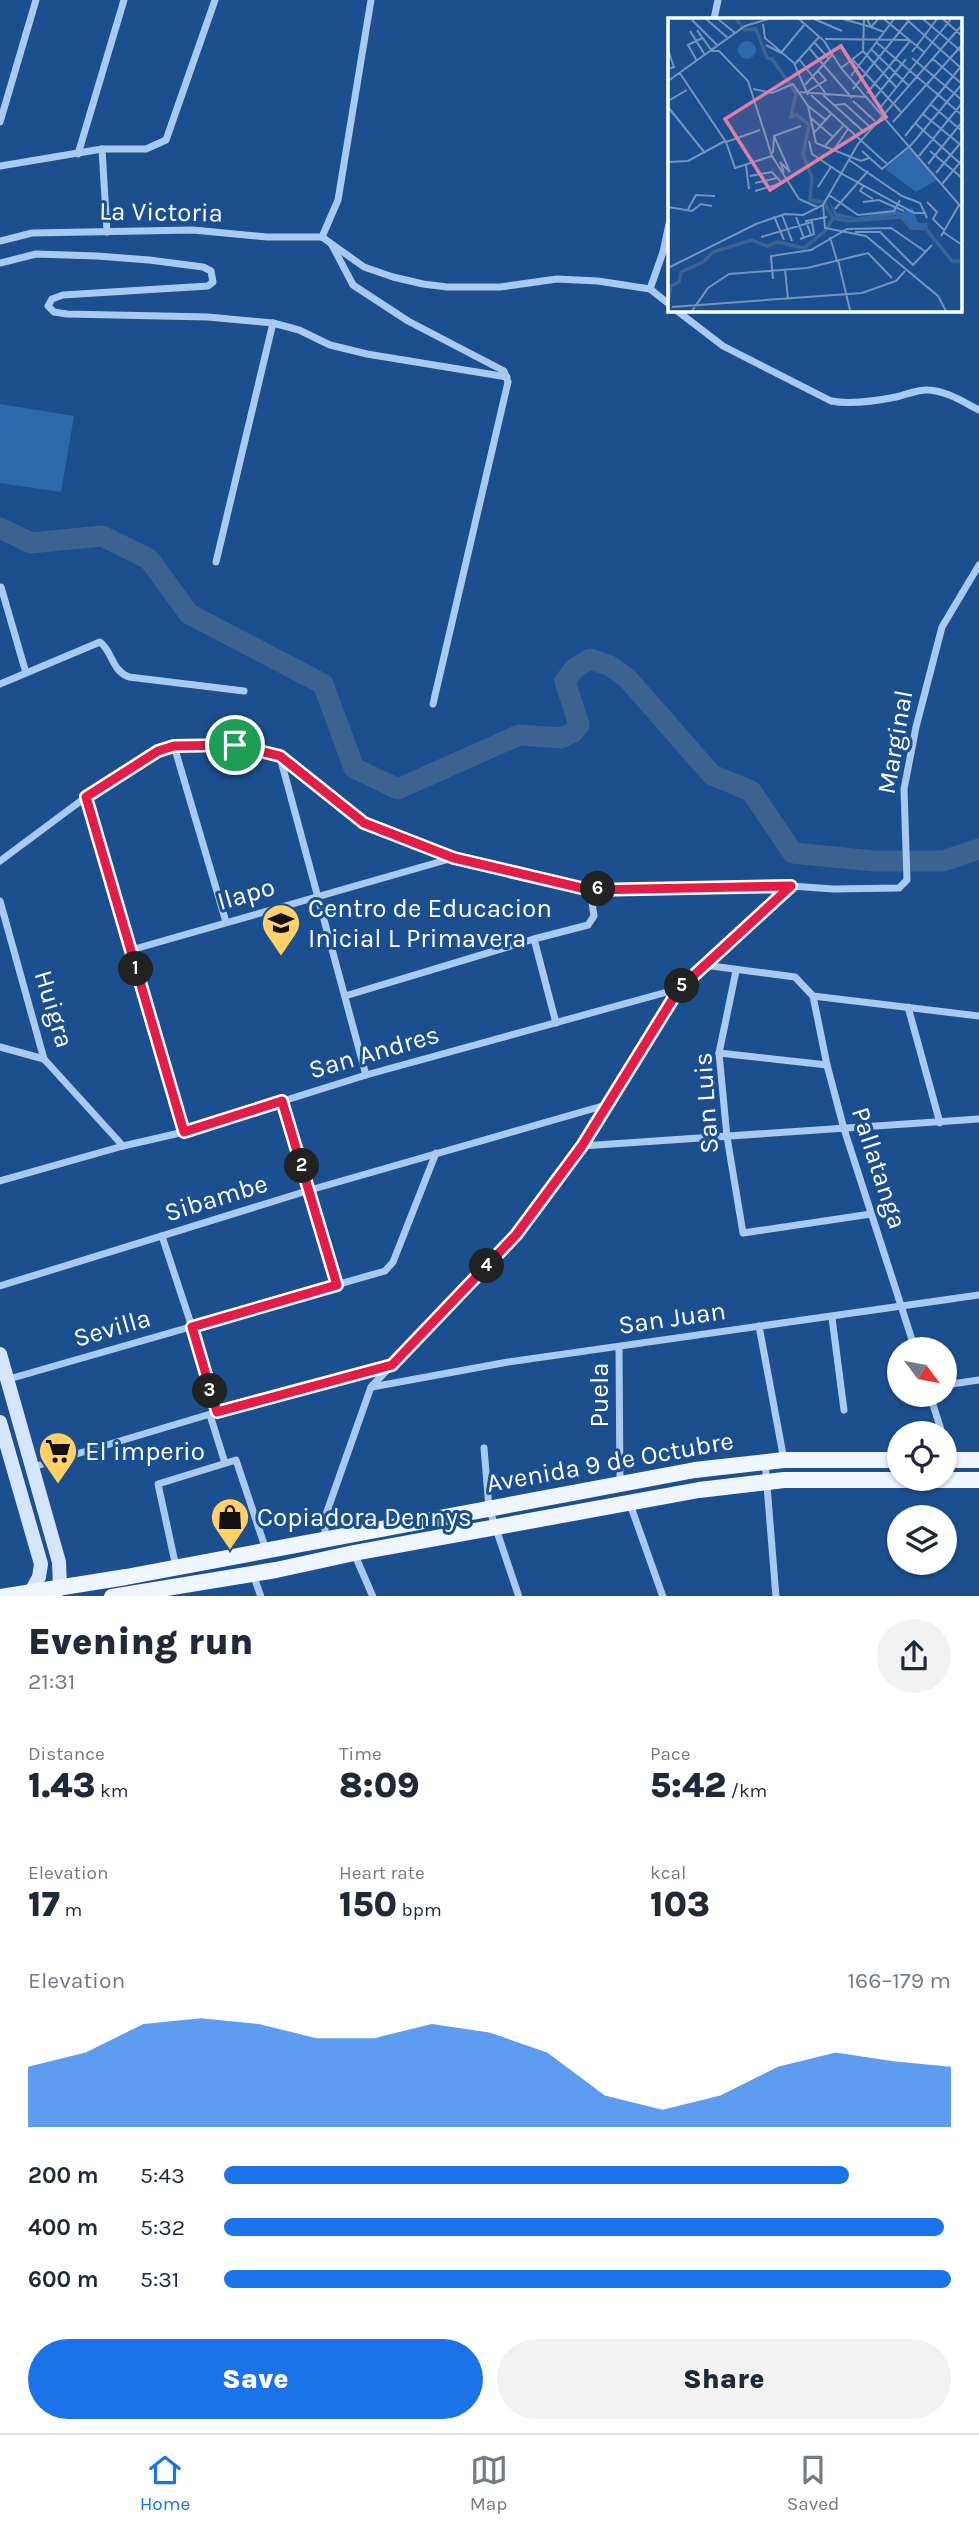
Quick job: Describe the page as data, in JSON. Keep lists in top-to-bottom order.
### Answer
{
  "streets": {
    "main road": ["Avenida 9 de Octubre"],
    "street": [
      "La Victoria",
      "Marginal",
      "Ilapo",
      "Huigra",
      "San Andres",
      "San Luis",
      "Pallatanga",
      "Sibambe",
      "San Juan",
      "Sevilla",
      "Puela"
    ]
  },
  "crossings": [
    ["Marginal", "Ilapo"],
    ["Huigra", "San Andres"],
    ["San Luis", "Pallatanga"],
    ["Pallatanga", "San Juan"],
    ["Sibambe", "Sevilla"],
    ["San Juan", "Puela"],
    ["Puela", "Avenida 9 de Octubre"]
  ],
  "places": {
    "school or university": ["Centro de Educacion Inicial L Primavera"],
    "supermarket": ["El imperio"],
    "shop": ["Copiadora Dennys"]
  },
  "north": "bottom right",
  "page": {
    "pins": [
      "6",
      "1",
      "5",
      "2",
      "4",
      "3"
    ],
    "heading": ["Evening run", "21:31"],
    "stats": [
      ["Distance", "1.43 km"],
      ["Time", "8:09"],
      ["Pace", "5:42 /km"],
      ["Elevation", "17 m"],
      ["Heart rate", "150 bpm"],
      ["kcal", "103"]
    ],
    "chart": ["Elevation", "166–179 m"],
    "list": [
      {
        "name": "200 m",
        "note": "5:43"
      },
      {
        "name": "400 m",
        "note": "5:32"
      },
      {
        "name": "600 m",
        "note": "5:31"
      }
    ],
    "buttons": ["Save", "Share"],
    "tabs": ["Home", "Map", "Saved"]
  }
}
